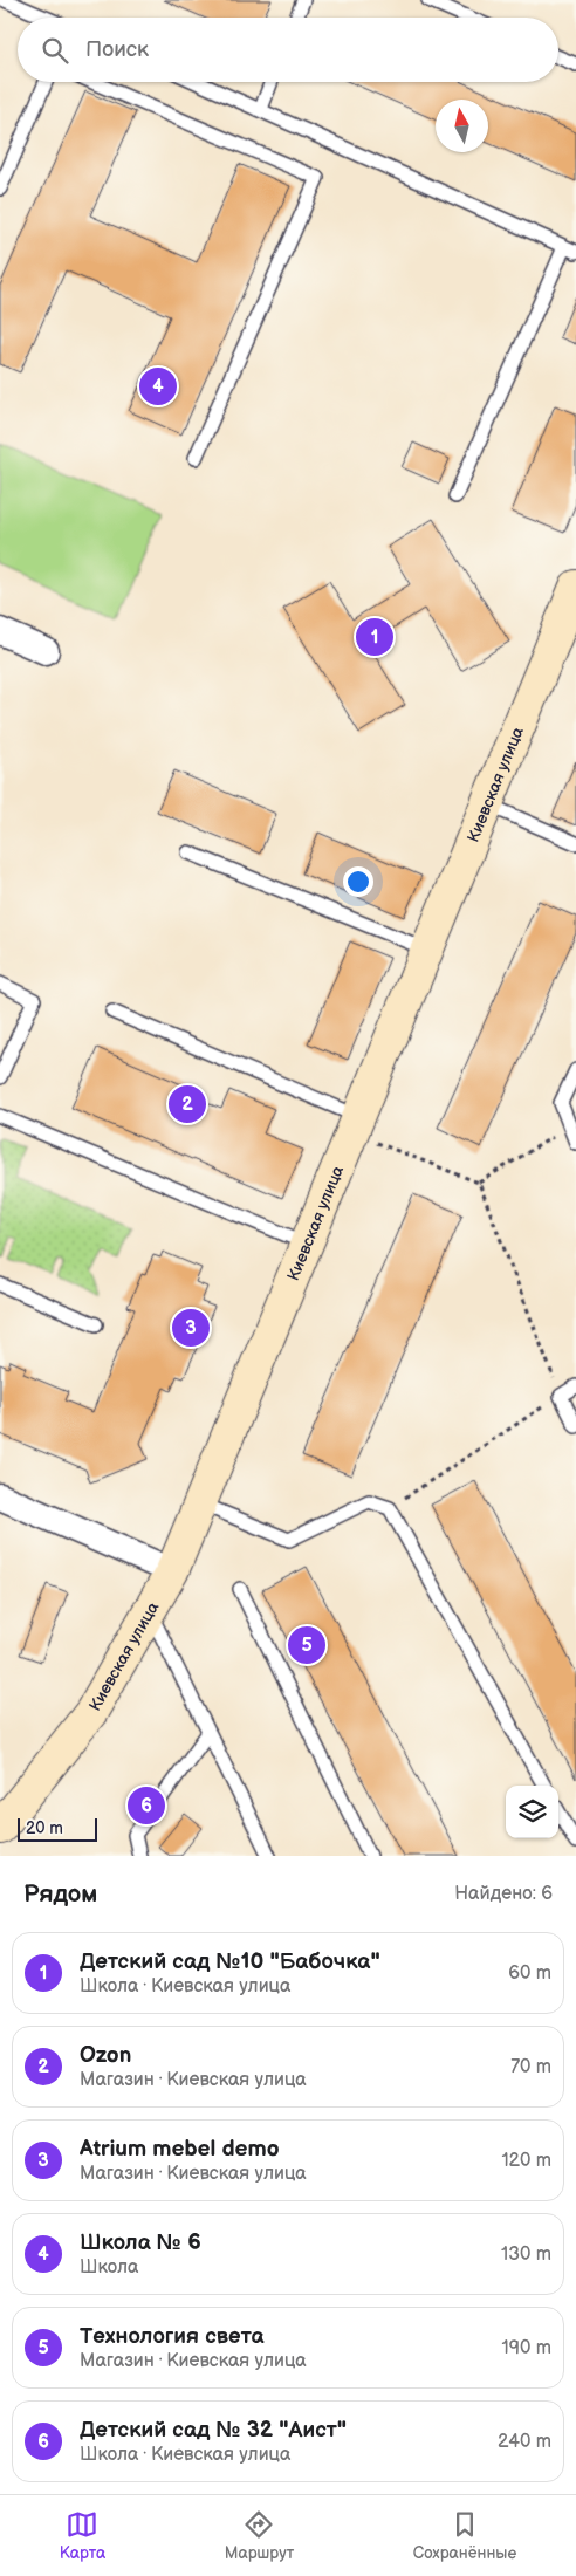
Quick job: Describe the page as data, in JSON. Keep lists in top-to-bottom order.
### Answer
{
  "streets": {
    "main road": ["Киевская улица"]
  },
  "scale_bar": "20 m",
  "north": "top",
  "page": {
    "search": "Поиск",
    "pins": [
      "4",
      "1",
      "2",
      "3",
      "5",
      "6"
    ],
    "scale": "20 m",
    "heading": ["Рядом", "Найдено: 6"],
    "list": [
      {
        "mark": "1",
        "name": "Детский сад №10 \"Бабочка\"",
        "note": "Школа · Киевская улица",
        "value": "60 m"
      },
      {
        "mark": "2",
        "name": "Ozon",
        "note": "Магазин · Киевская улица",
        "value": "70 m"
      },
      {
        "mark": "3",
        "name": "Atrium mebel demo",
        "note": "Магазин · Киевская улица",
        "value": "120 m"
      },
      {
        "mark": "4",
        "name": "Школа № 6",
        "note": "Школа",
        "value": "130 m"
      },
      {
        "mark": "5",
        "name": "Технология света",
        "note": "Магазин · Киевская улица",
        "value": "190 m"
      },
      {
        "mark": "6",
        "name": "Детский сад № 32 \"Аист\"",
        "note": "Школа · Киевская улица",
        "value": "240 m"
      }
    ],
    "nav": ["Карта", "Маршрут", "Сохранённые"]
  }
}
